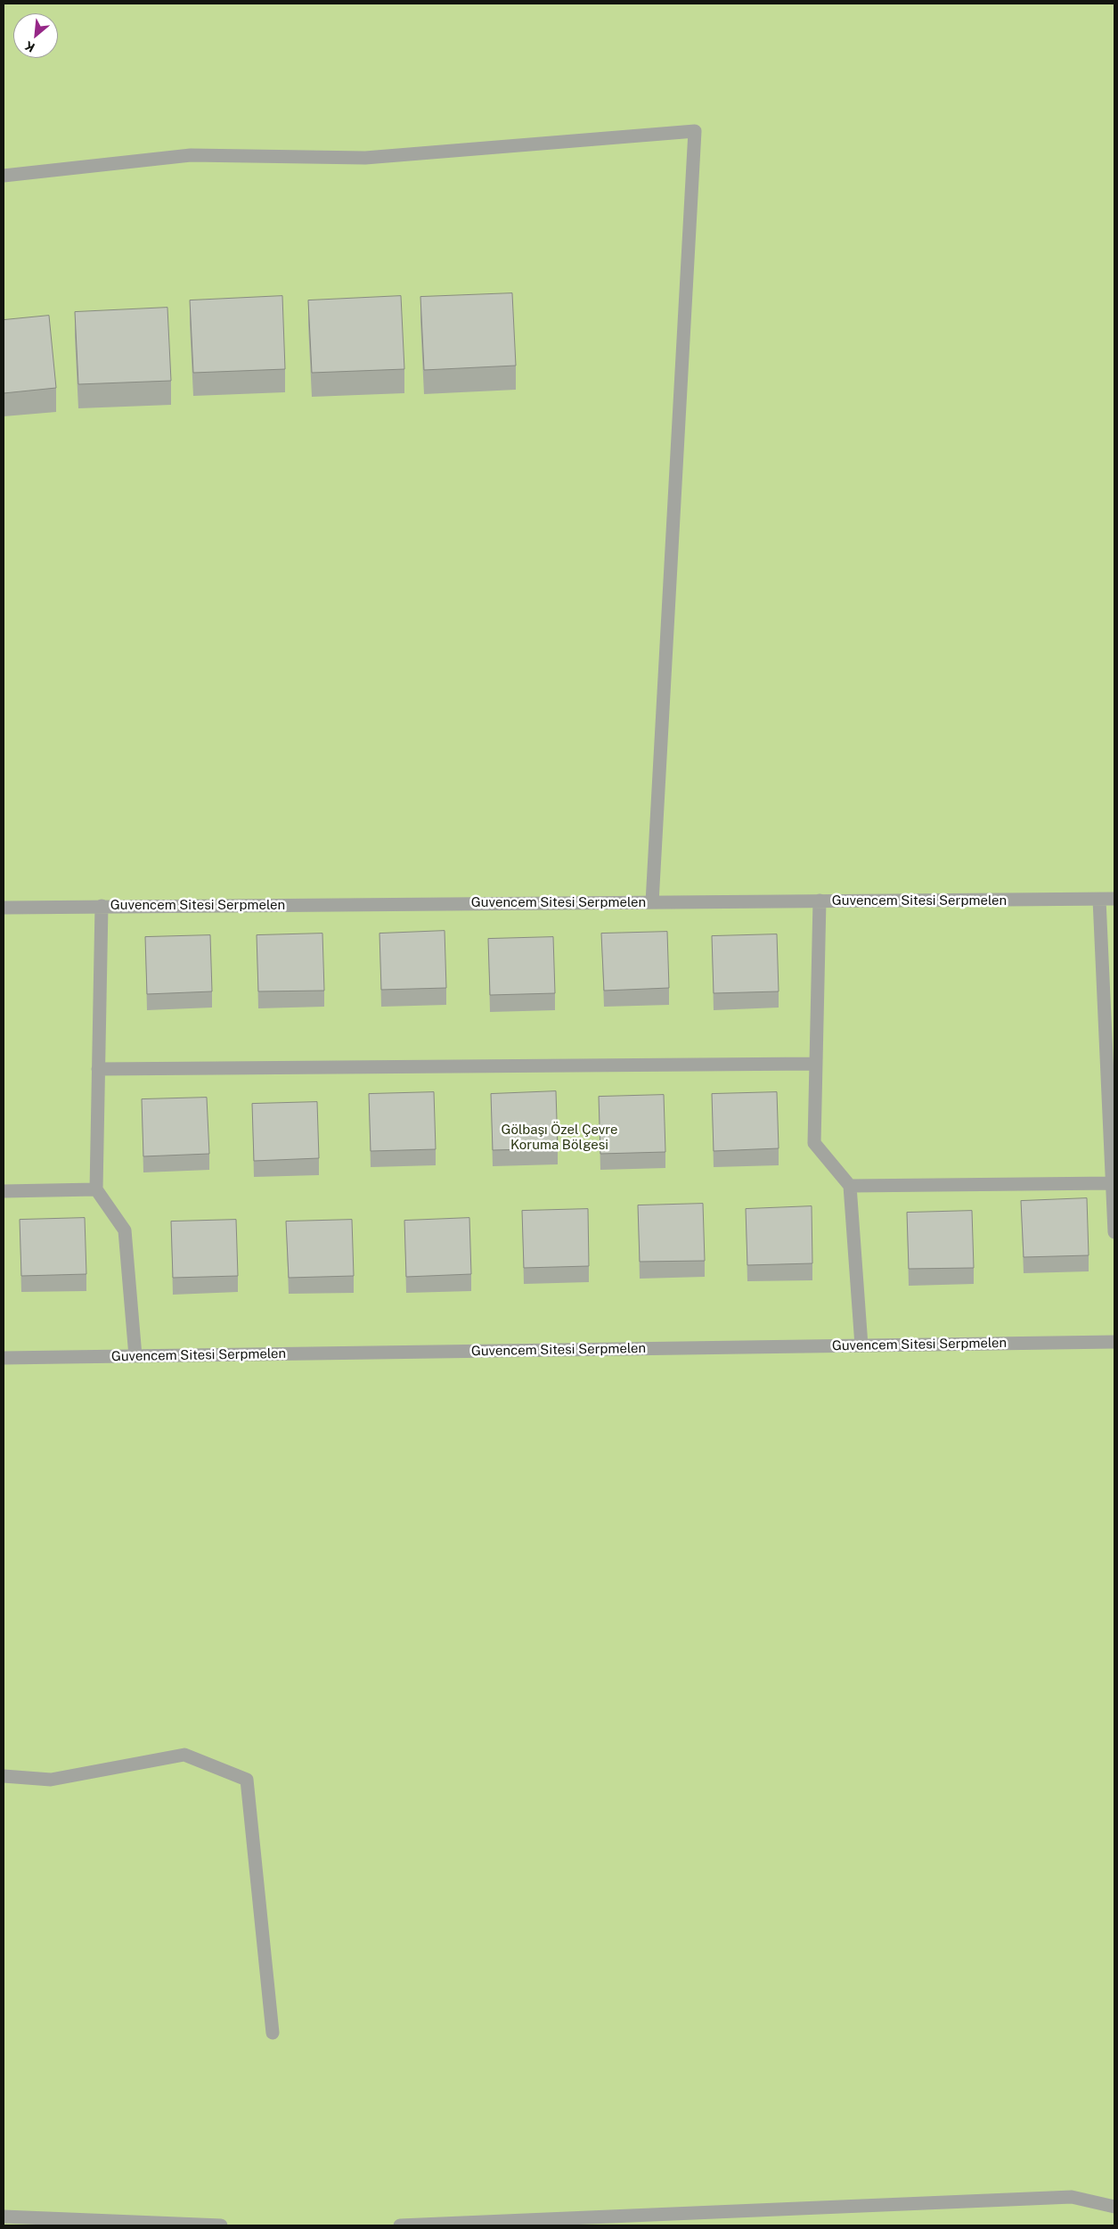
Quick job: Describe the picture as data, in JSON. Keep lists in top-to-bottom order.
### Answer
{
  "streets": {
    "street": ["Guvencem Sitesi Serpmelen"]
  },
  "parks": ["Gölbaşı Özel Çevre Koruma Bölgesi"],
  "north": "bottom left"
}
